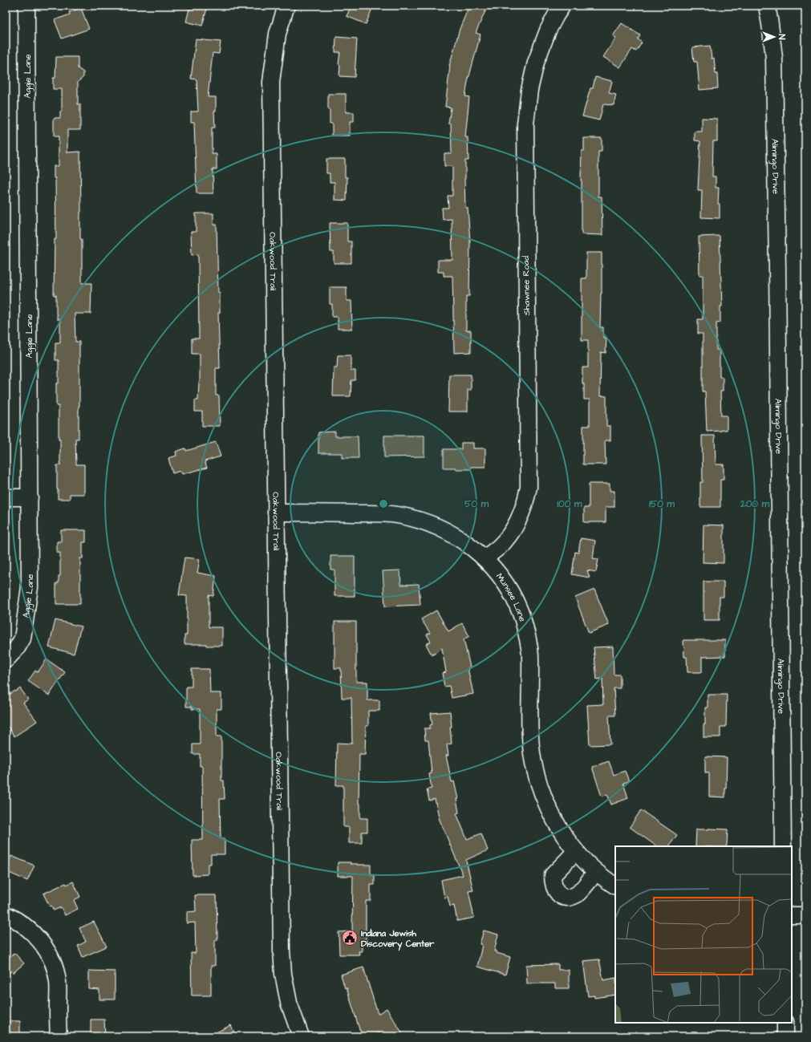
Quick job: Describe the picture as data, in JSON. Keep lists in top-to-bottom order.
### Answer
{
  "streets": {
    "street": [
      "Aggie Lane",
      "Alimingo Drive",
      "Oakwood Trail",
      "Shawnee Road",
      "Munsee Lane"
    ]
  },
  "crossings": [
    ["Oakwood Trail", "Munsee Lane"],
    ["Shawnee Road", "Munsee Lane"]
  ],
  "places": {
    "public building": ["Indiana Jewish Discovery Center"]
  },
  "north": "right",
  "rings": [
    "50 m",
    "100 m",
    "150 m",
    "200 m"
  ]
}
